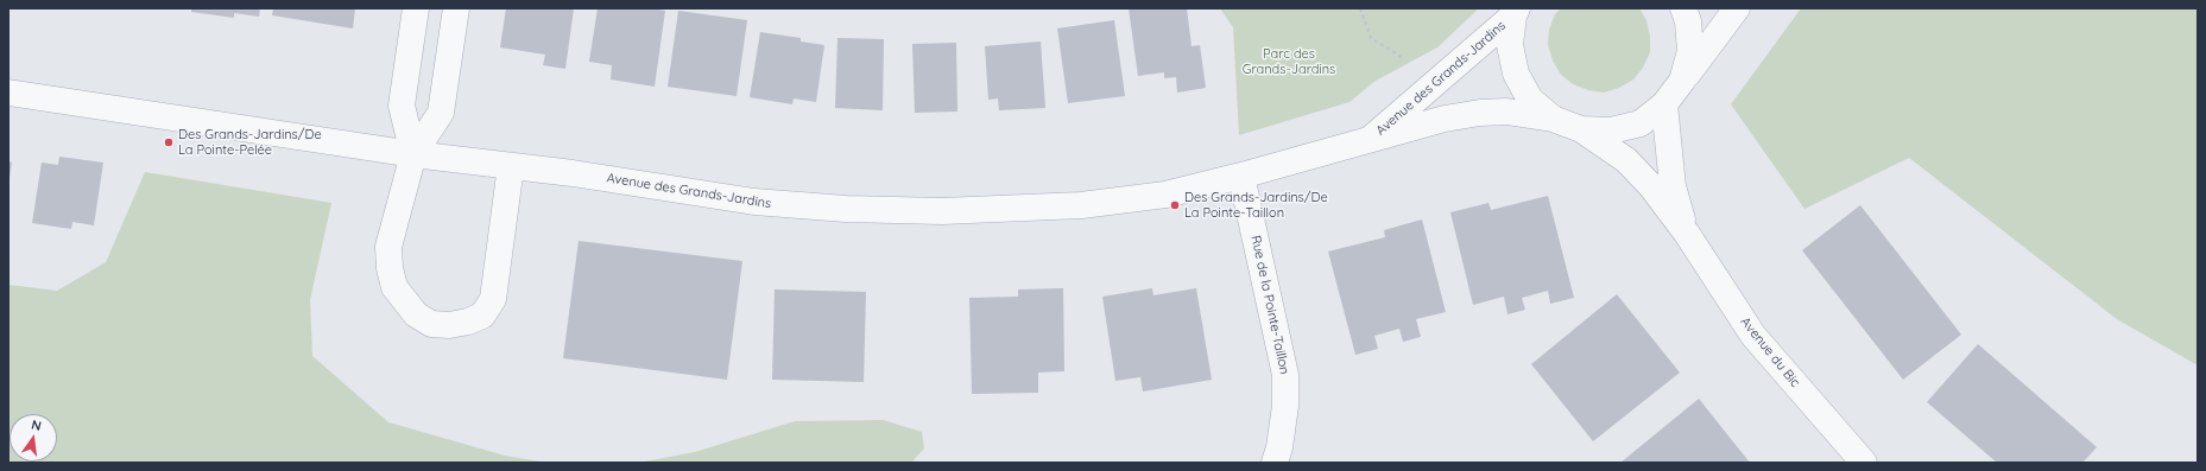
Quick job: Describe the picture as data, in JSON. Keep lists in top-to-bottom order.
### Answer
{
  "streets": {
    "street": ["Avenue des Grands-Jardins", "Rue de la Pointe-Taillon", "Avenue du Bic"]
  },
  "crossings": [
    ["Avenue des Grands-Jardins", "Rue de la Pointe-Taillon"]
  ],
  "parks": ["Parc des Grands-Jardins"],
  "places": ["Des Grands-Jardins/De La Pointe-Pelée", "Des Grands-Jardins/De La Pointe-Taillon"],
  "north": "top"
}
